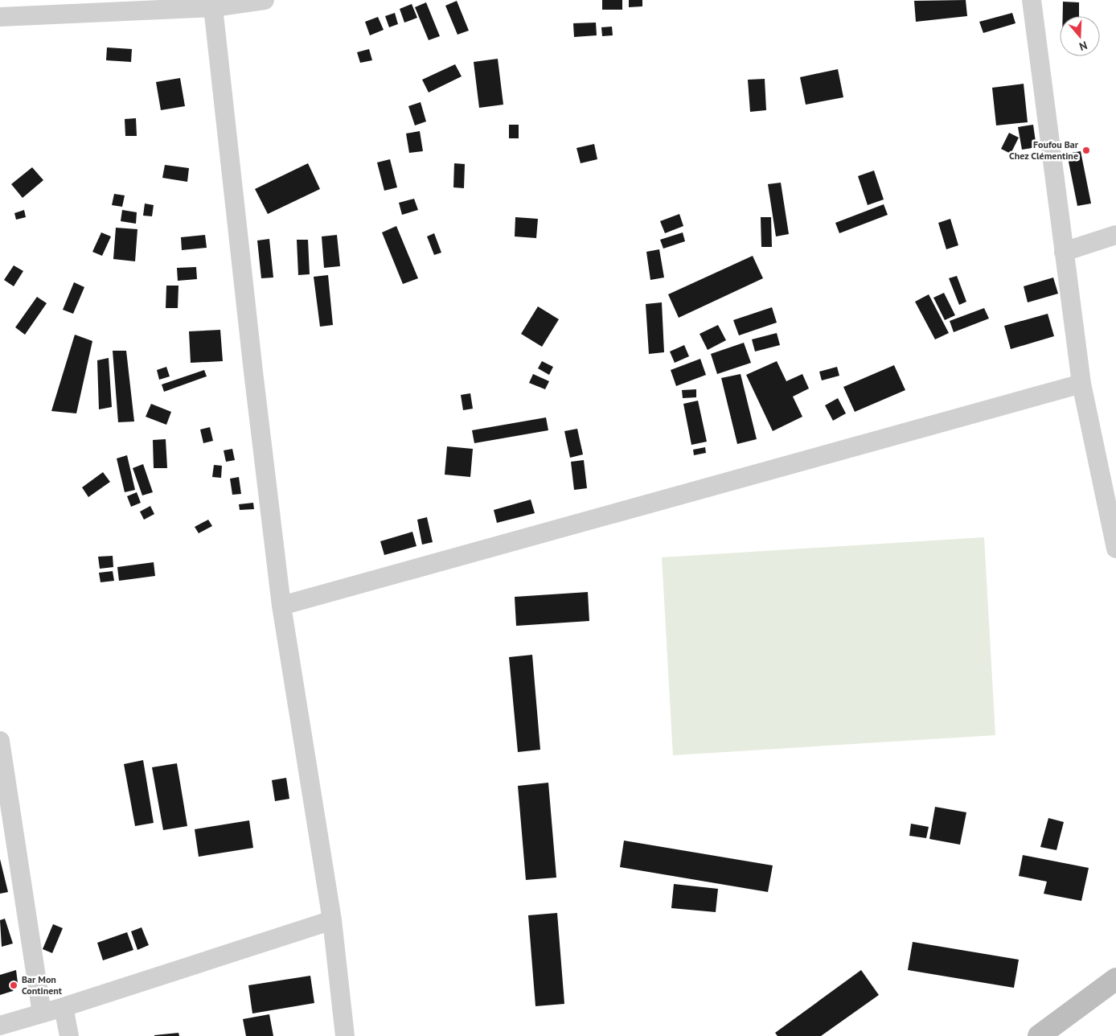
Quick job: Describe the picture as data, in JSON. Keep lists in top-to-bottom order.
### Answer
{
  "places": ["Foufou Bar Chez Clémentine", "Bar Mon Continent"],
  "north": "bottom"
}
